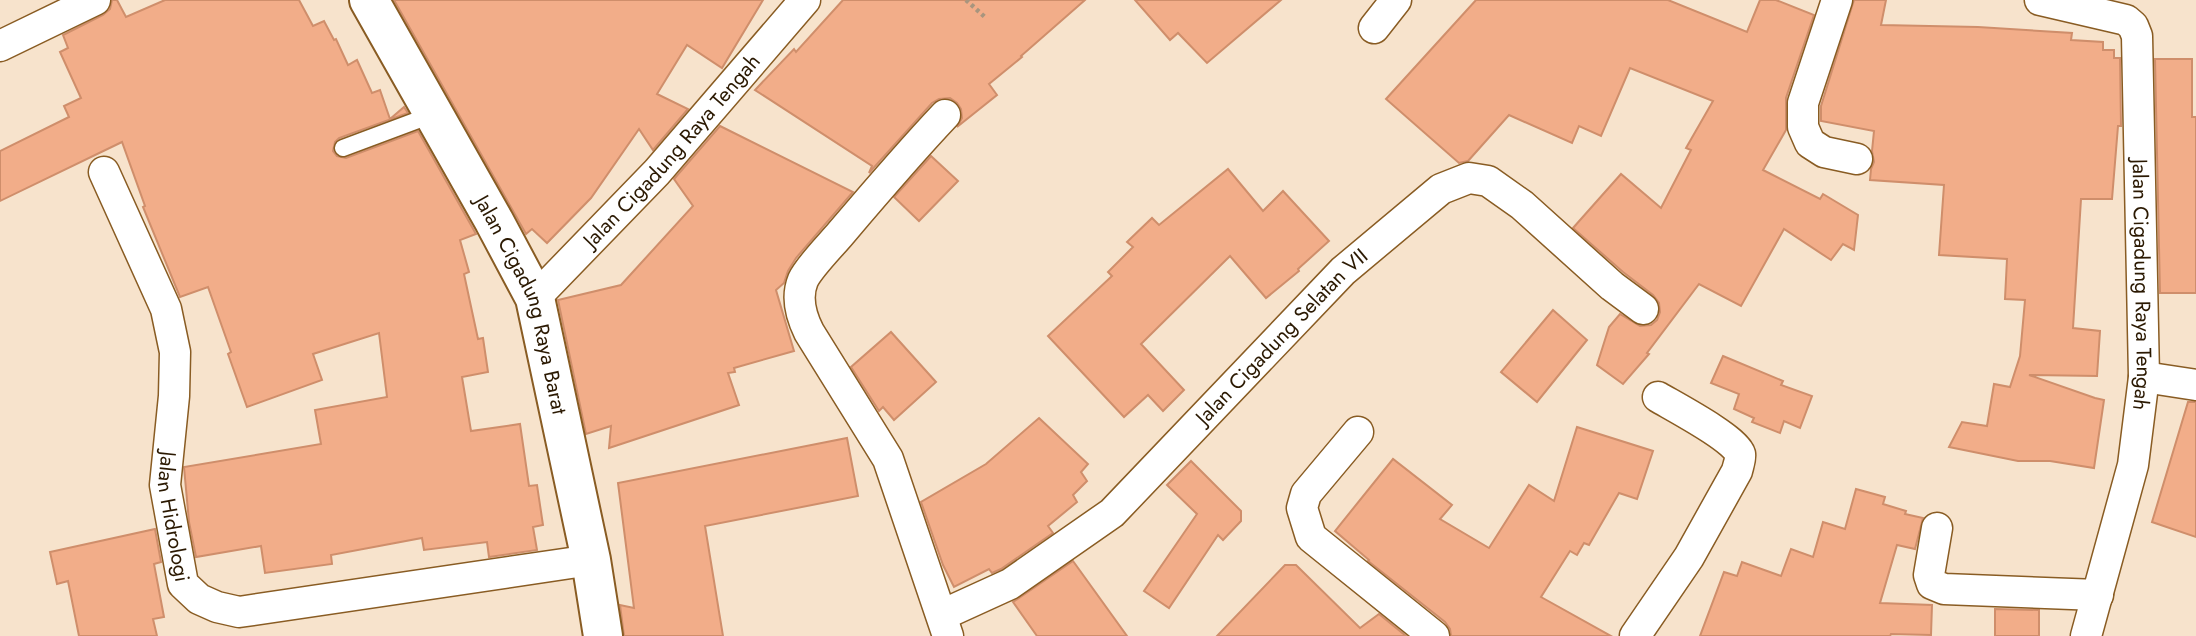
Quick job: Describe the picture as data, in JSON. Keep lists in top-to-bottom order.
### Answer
{
  "streets": {
    "street": [
      "Jalan Cigadung Raya Tengah",
      "Jalan Cigadung Raya Barat",
      "Jalan Cigadung Selatan VII",
      "Jalan Hidrologi"
    ]
  },
  "crossings": [
    ["Jalan Cigadung Raya Tengah", "Jalan Cigadung Raya Barat"],
    ["Jalan Cigadung Raya Barat", "Jalan Hidrologi"]
  ]
}
